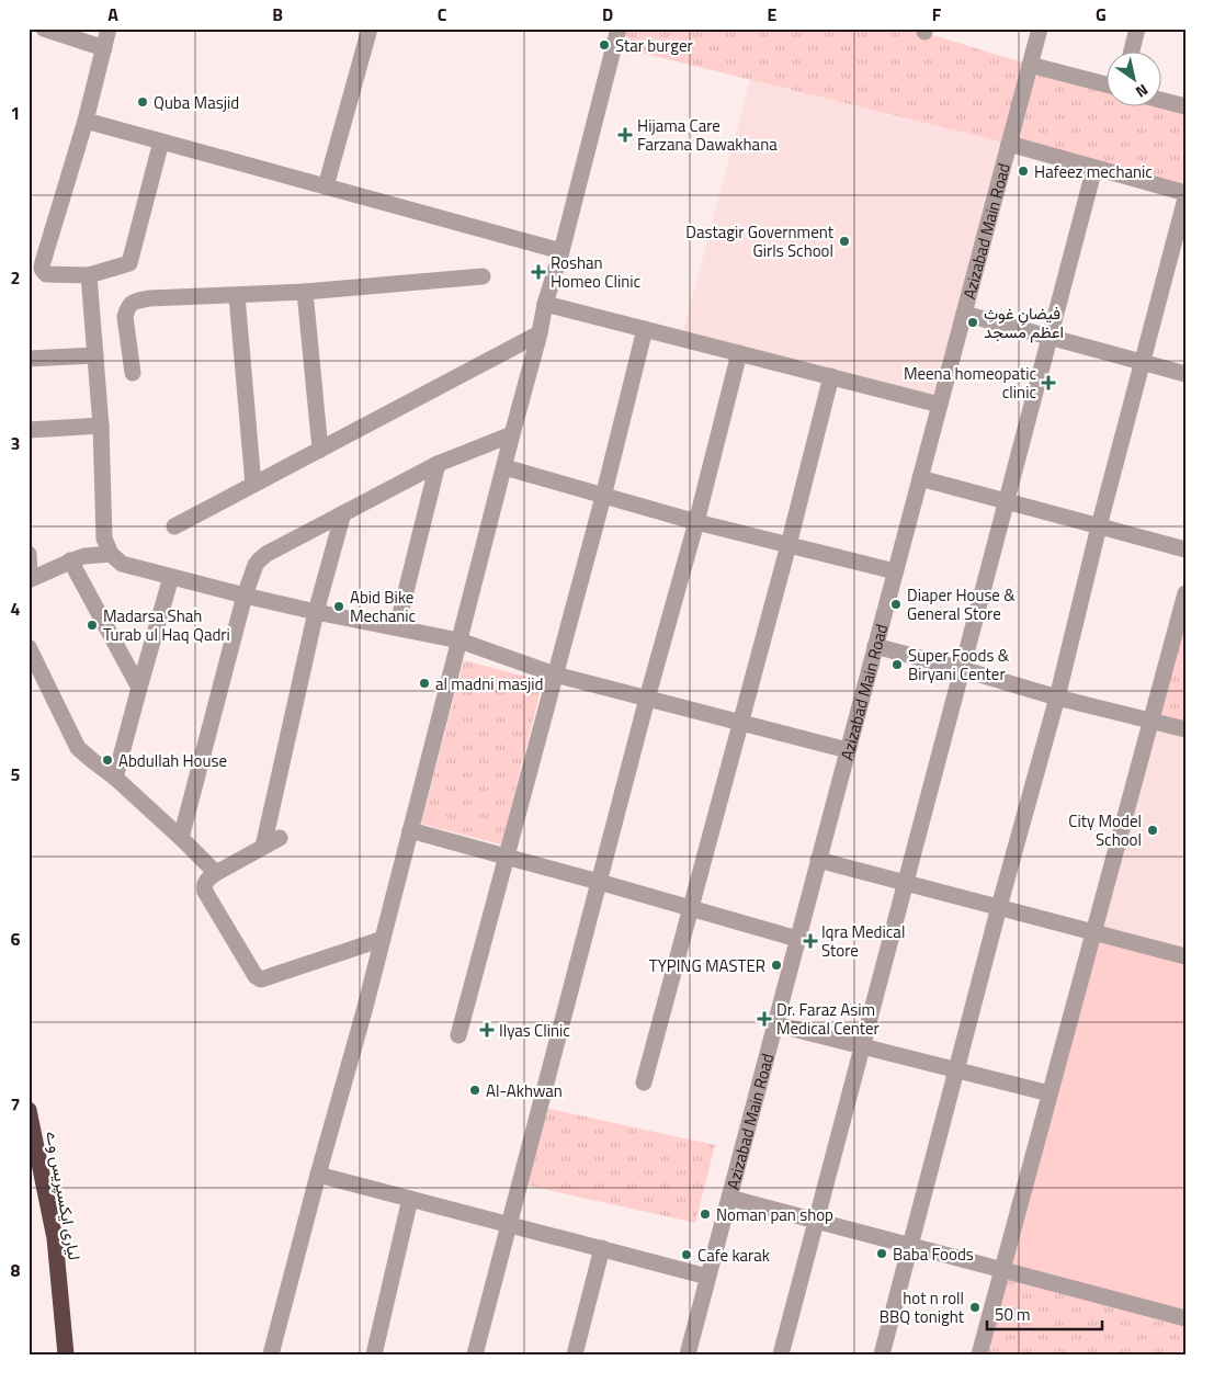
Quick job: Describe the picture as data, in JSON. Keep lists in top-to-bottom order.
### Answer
{
  "streets": {
    "highway": ["لیاری ایکسپریس وے"],
    "street": ["Azizabad Main Road"]
  },
  "places": {
    "other": [
      "Star burger",
      "Quba Masjid",
      "Hafeez mechanic",
      "Dastagir Government Girls School",
      "فیضانِ غوثِ اعظم مسجد",
      "Diaper House & General Store",
      "Abid Bike Mechanic",
      "Madarsa Shah Turab ul Haq Qadri",
      "Super Foods & Biryani Center",
      "al madni masjid",
      "Abdullah House",
      "City Model School",
      "TYPING MASTER",
      "Al-Akhwan",
      "Noman pan shop",
      "Baba Foods",
      "Cafe karak",
      "hot n roll BBQ tonight"
    ],
    "health": [
      "Hijama Care Farzana Dawakhana",
      "Roshan Homeo Clinic",
      "Meena homeopatic clinic",
      "Iqra Medical Store",
      "Dr. Faraz Asim Medical Center",
      "Ilyas Clinic"
    ]
  },
  "scale_bar": "50 m",
  "north": "bottom right",
  "grid": {
    "columns": [
      "A",
      "B",
      "C",
      "D",
      "E",
      "F",
      "G"
    ],
    "rows": [
      "1",
      "2",
      "3",
      "4",
      "5",
      "6",
      "7",
      "8"
    ]
  }
}
